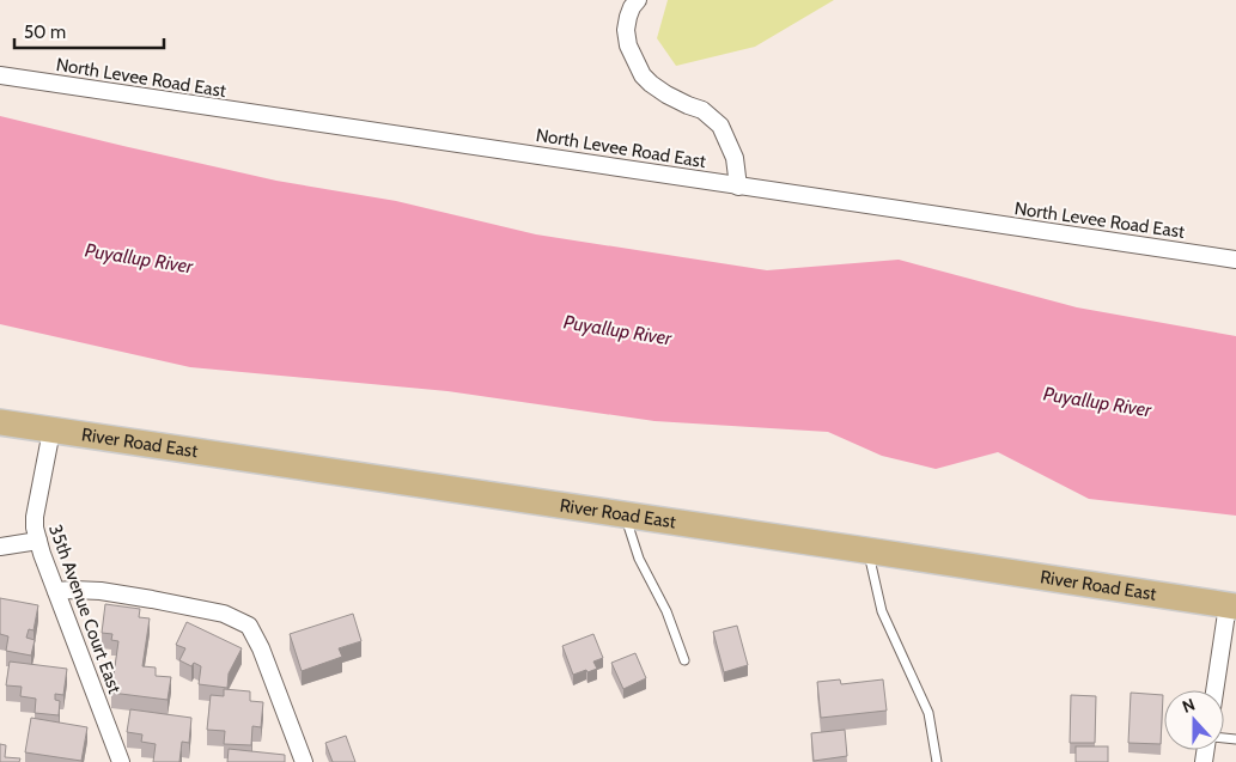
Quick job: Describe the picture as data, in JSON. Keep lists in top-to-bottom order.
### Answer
{
  "streets": {
    "main road": ["River Road East"],
    "street": ["North Levee Road East", "35th Avenue Court East"]
  },
  "crossings": [
    ["River Road East", "35th Avenue Court East"]
  ],
  "water": ["Puyallup River"],
  "scale_bar": "50 m",
  "north": "top"
}
